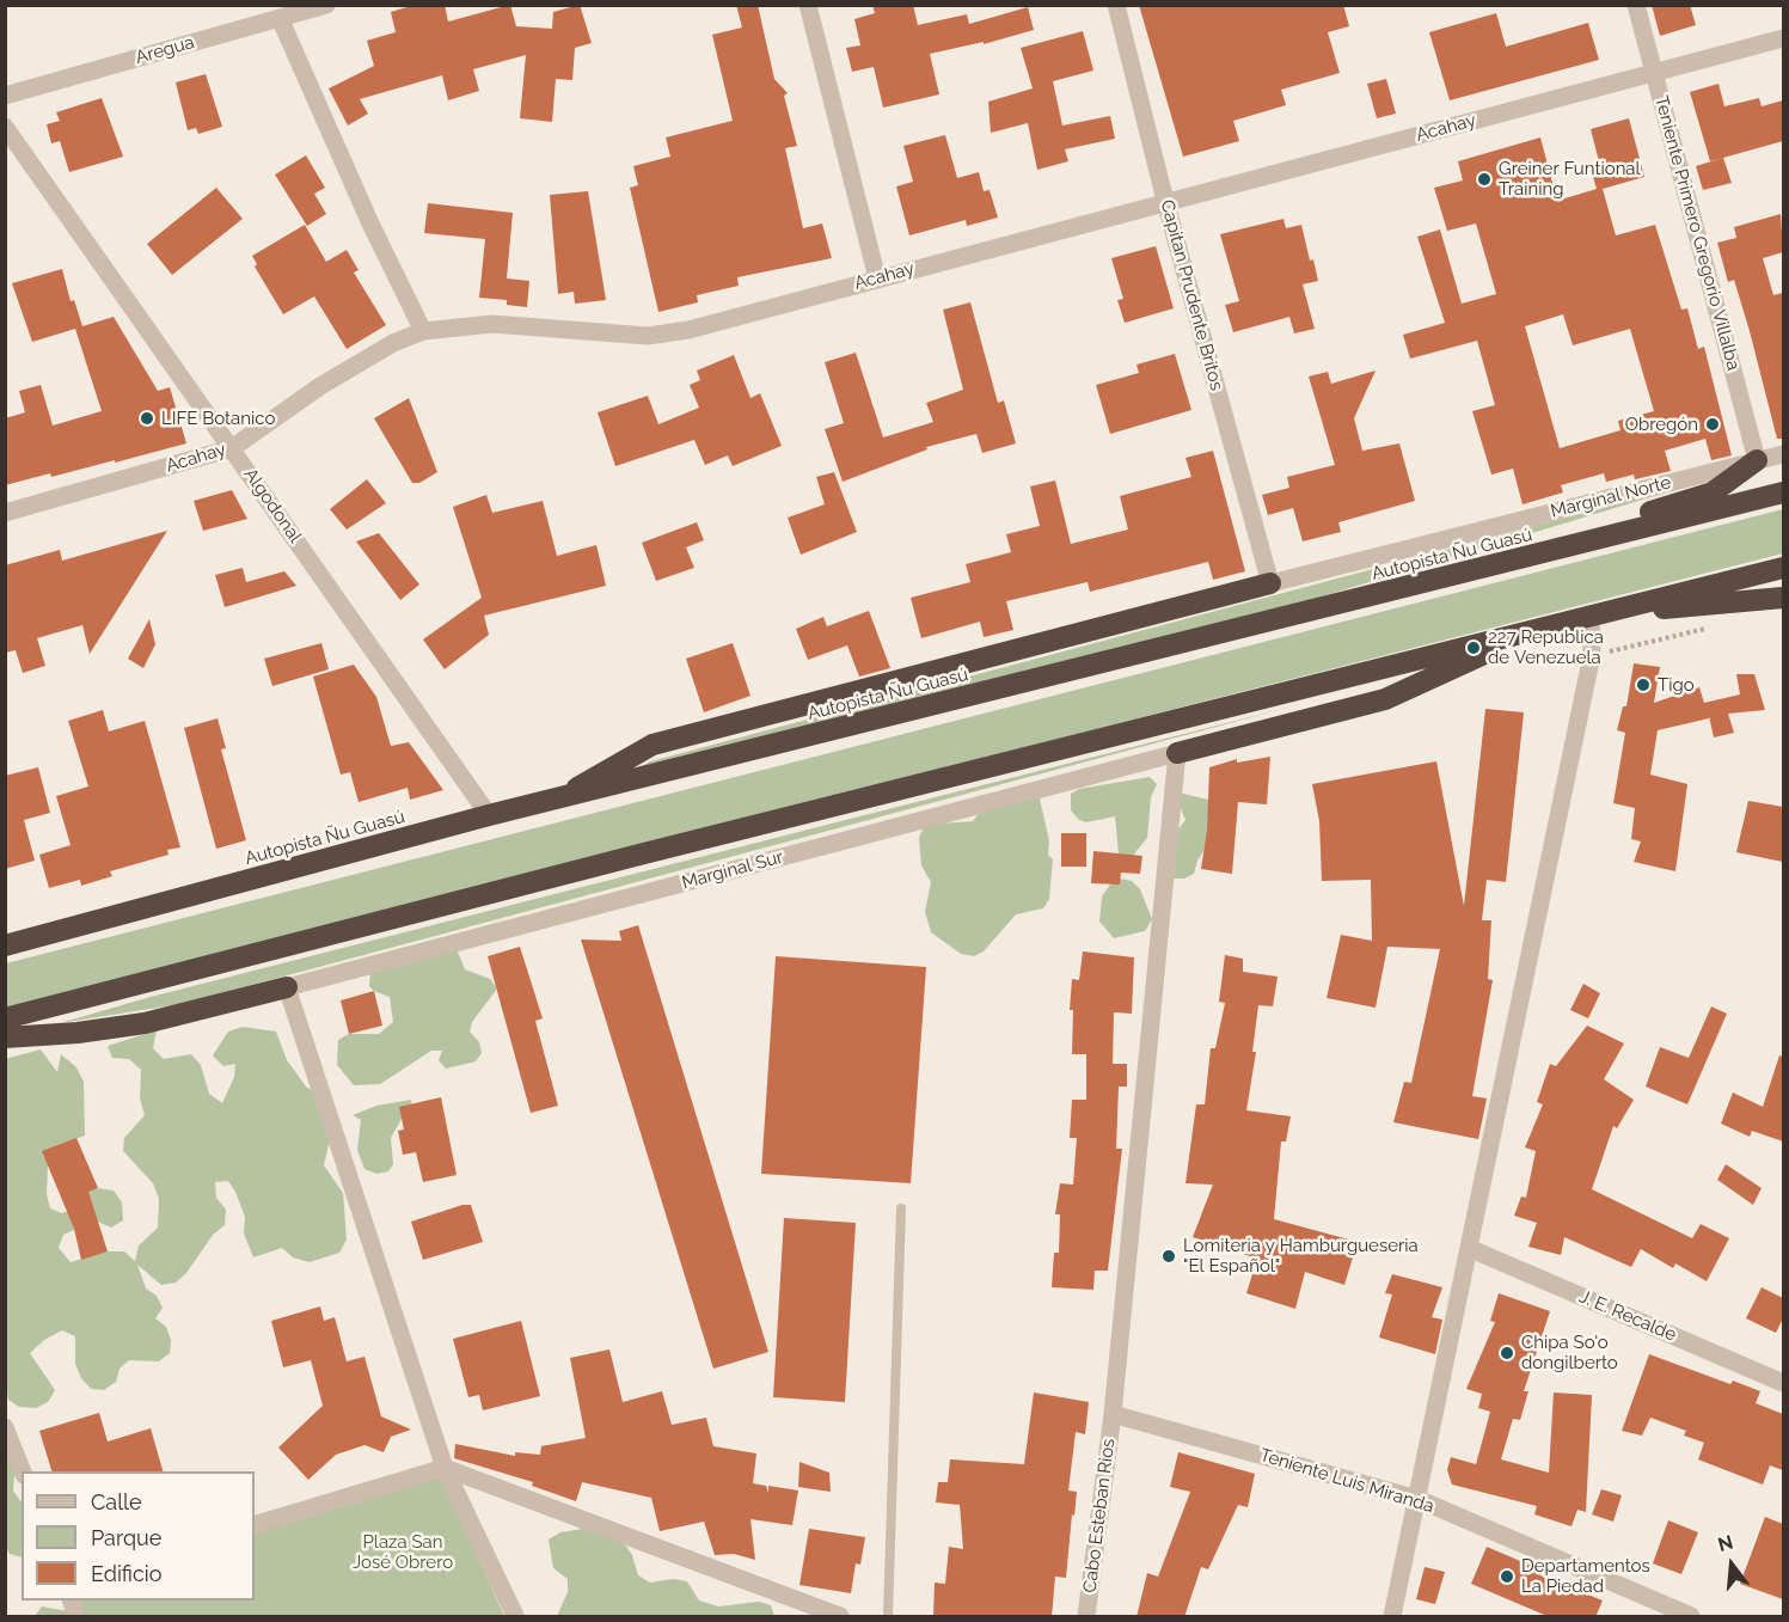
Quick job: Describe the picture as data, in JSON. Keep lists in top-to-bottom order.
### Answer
{
  "streets": {
    "highway": ["Autopista Ñu Guasú"],
    "street": [
      "Aregua",
      "Acahay",
      "Teniente Primero Gregorio Villalba",
      "Capitan Prudente Britos",
      "Marginal Norte",
      "Algodonal",
      "Marginal Sur",
      "J. E. Recalde",
      "Teniente Luis Miranda",
      "Cabo Esteban Rios"
    ]
  },
  "crossings": [
    ["Acahay", "Teniente Primero Gregorio Villalba"],
    ["Acahay", "Capitan Prudente Britos"],
    ["Acahay", "Algodonal"],
    ["Teniente Primero Gregorio Villalba", "Marginal Norte"],
    ["Capitan Prudente Britos", "Marginal Norte"],
    ["Algodonal", "Autopista Ñu Guasú"],
    ["Marginal Sur", "Cabo Esteban Rios"],
    ["Teniente Luis Miranda", "Cabo Esteban Rios"]
  ],
  "parks": ["Plaza San José Obrero"],
  "places": [
    "Greiner Funtional Training",
    "LIFE Botanico",
    "Obregón",
    "227 Republica de Venezuela",
    "Tigo",
    "Lomiteria y Hamburgueseria \"El Español\"",
    "Chipa So'o dongilberto",
    "Departamentos La Piedad"
  ],
  "legend": ["Calle", "Parque", "Edificio"],
  "north": "top"
}
